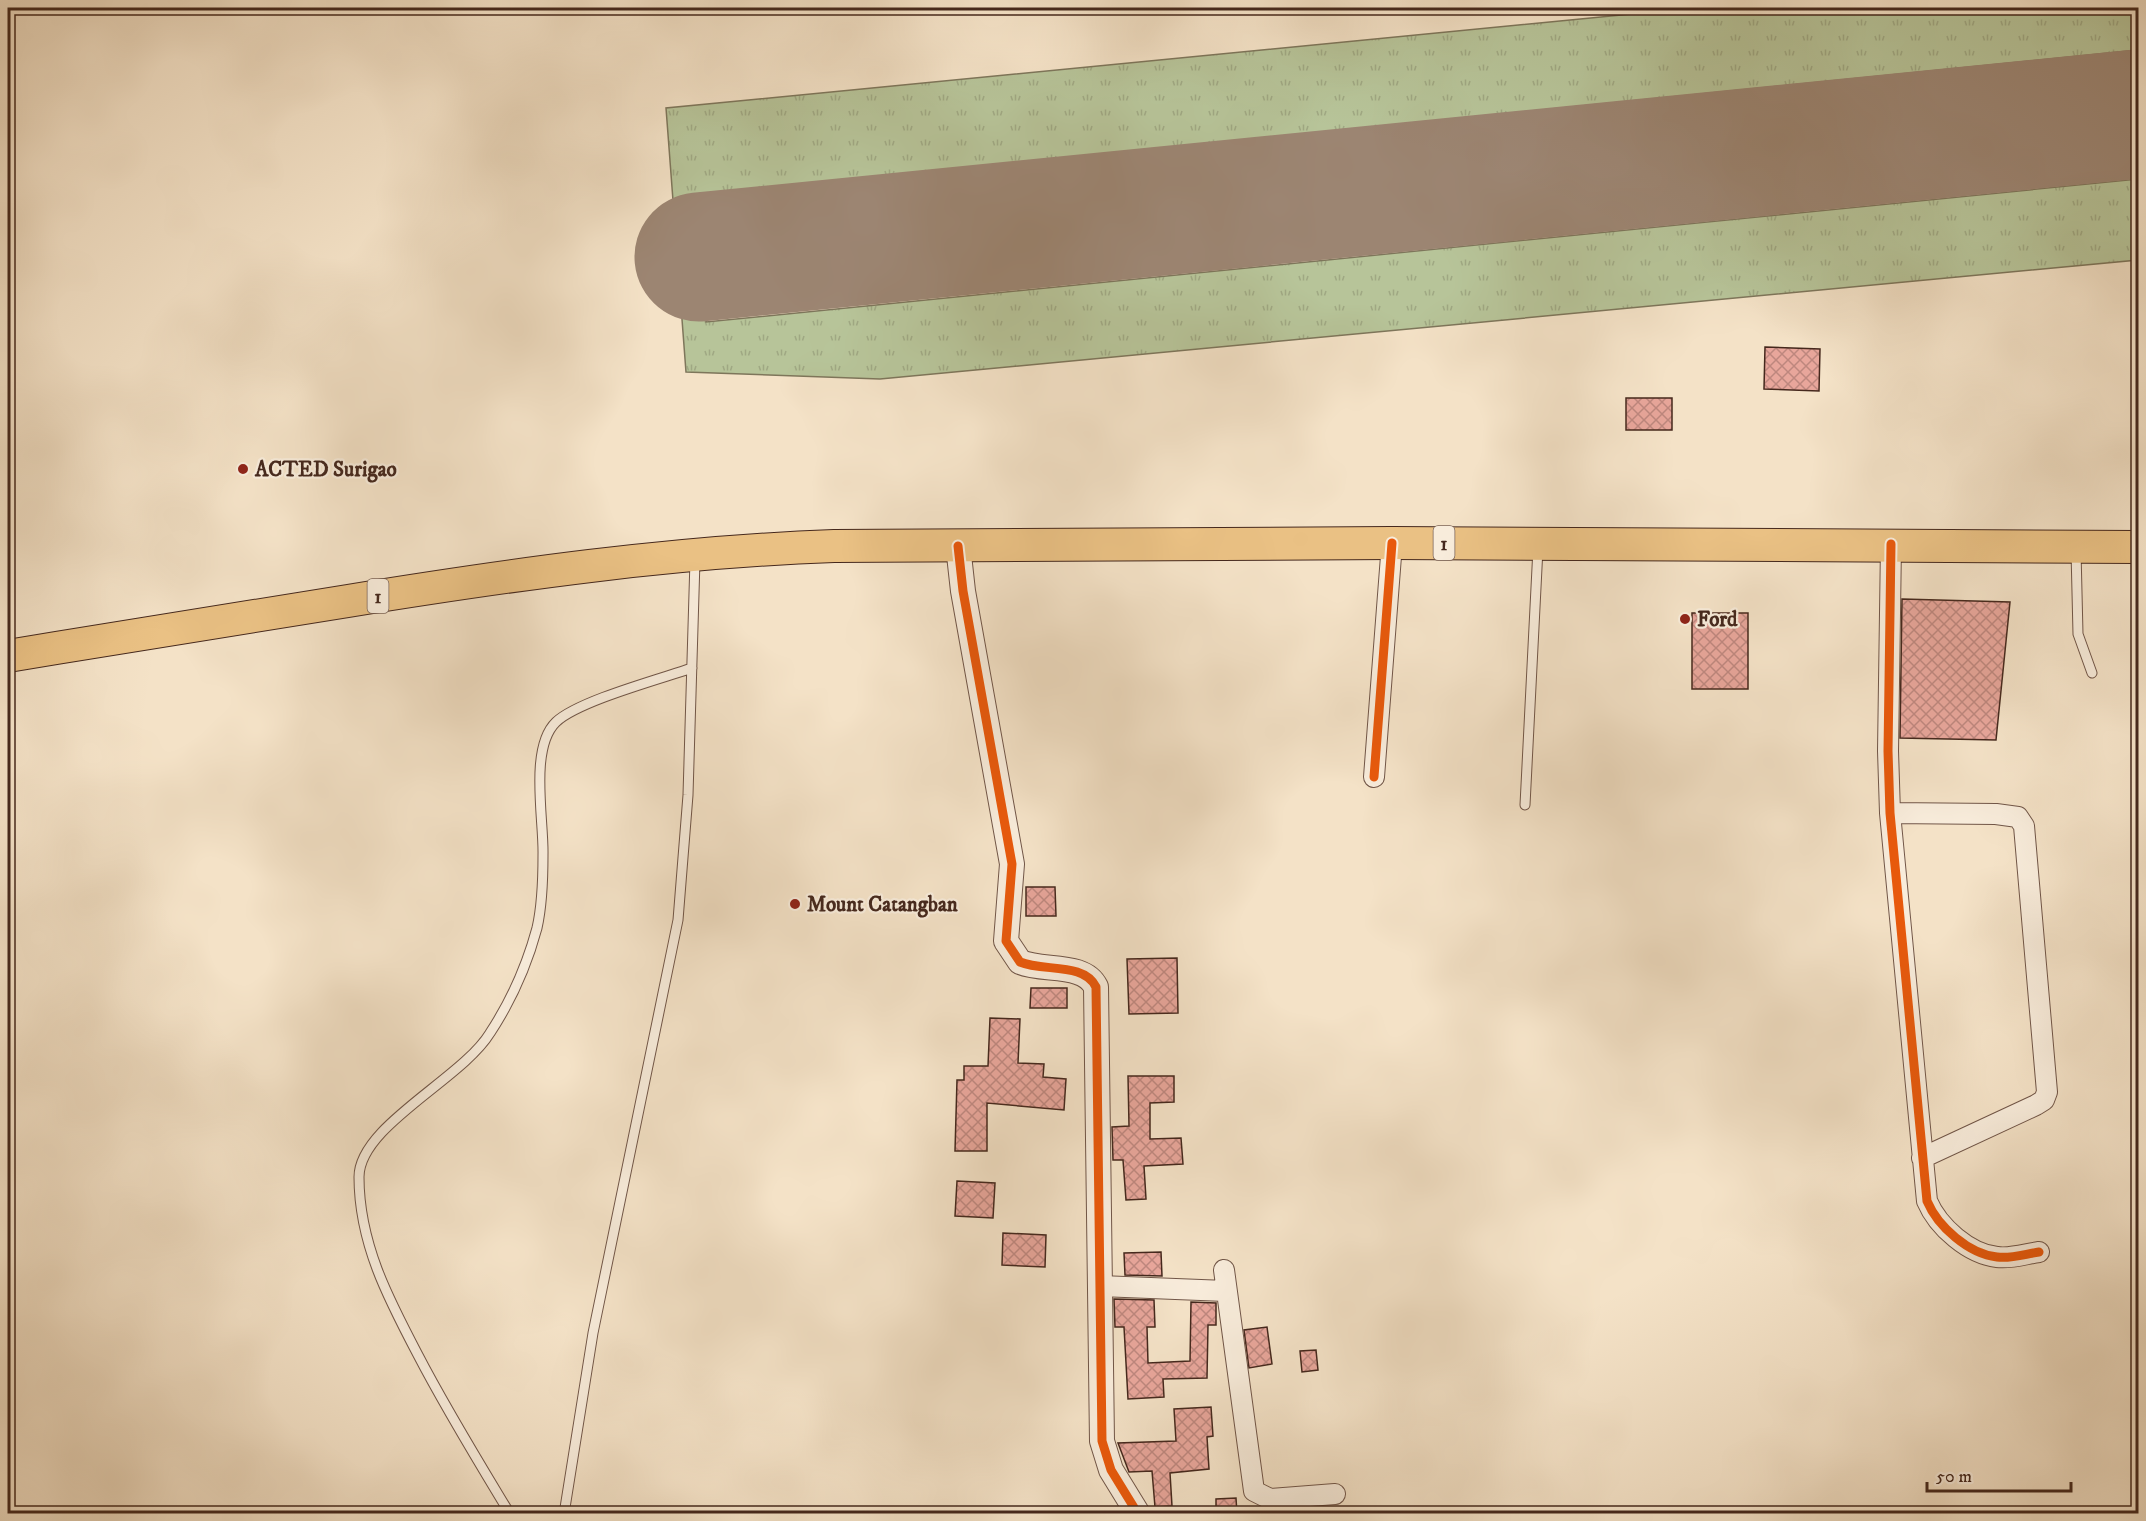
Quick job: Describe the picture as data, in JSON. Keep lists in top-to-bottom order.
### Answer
{
  "streets": {
    "highway": ["1"]
  },
  "places": ["ACTED Surigao", "Ford", "Mount Catangban"],
  "scale_bar": "50 m"
}
